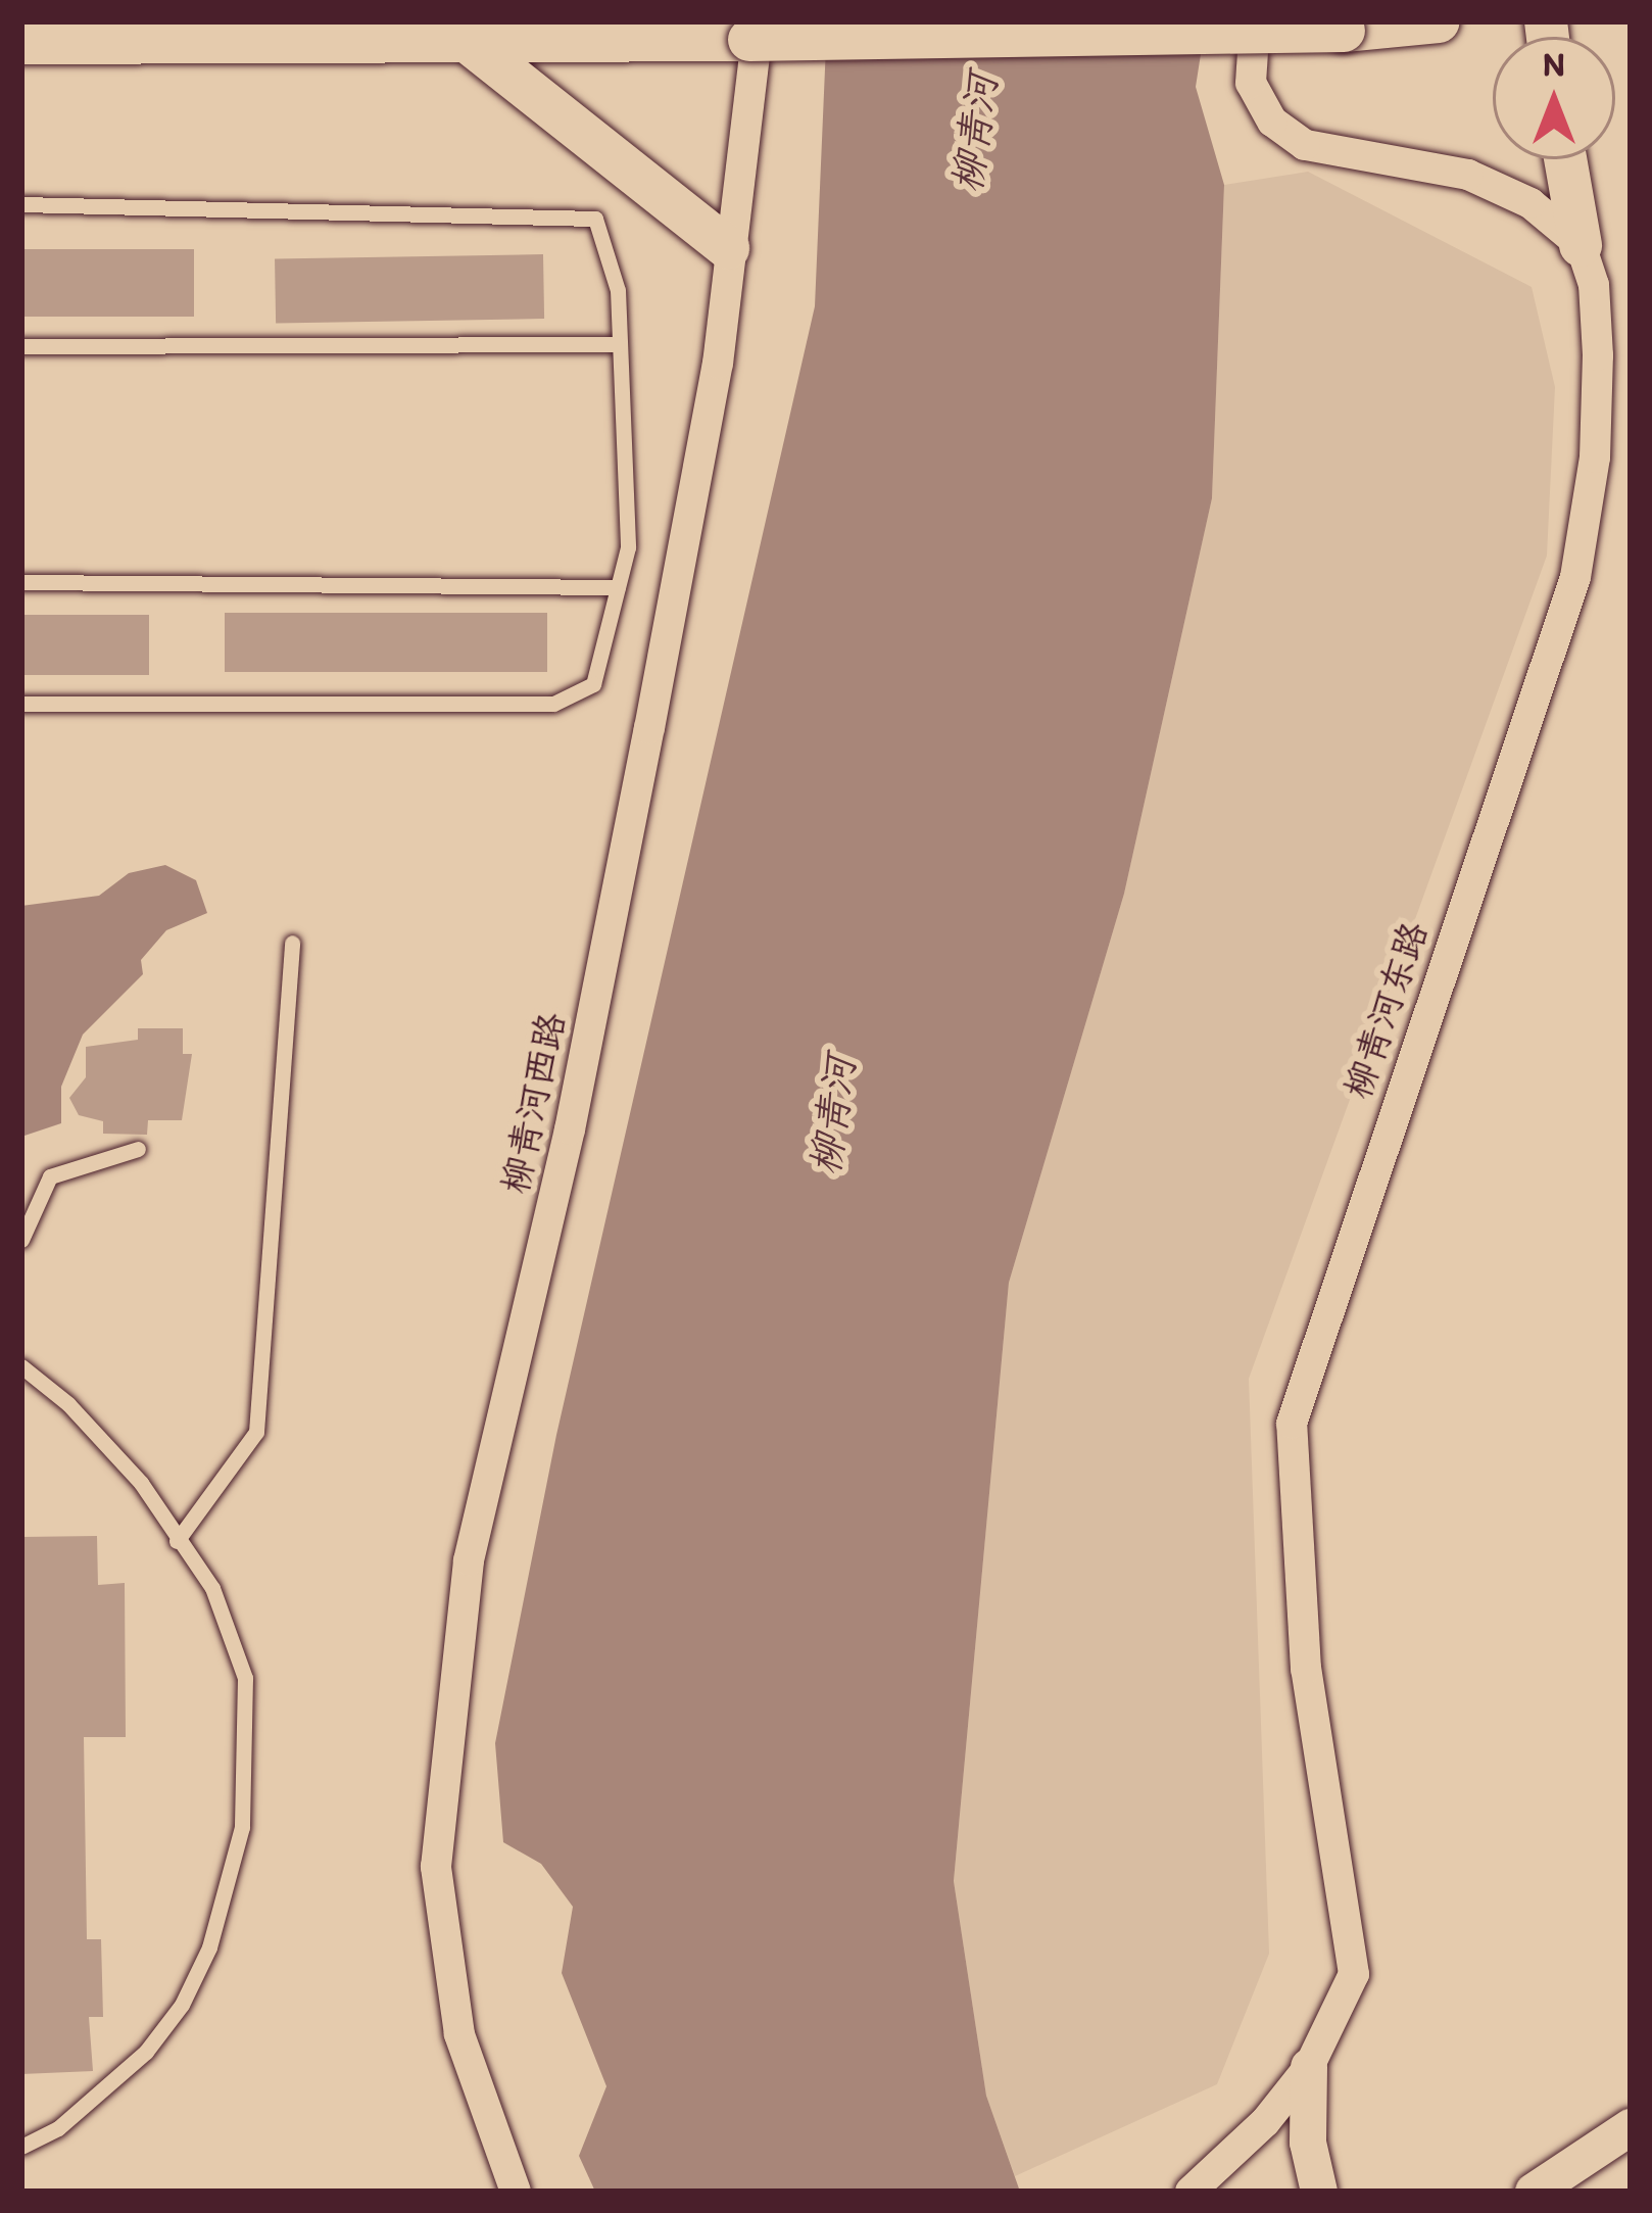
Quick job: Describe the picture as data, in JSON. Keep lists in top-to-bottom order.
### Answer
{
  "streets": {
    "street": ["柳青河东路", "柳青河西路"]
  },
  "water": ["柳青河"],
  "north": "top"
}
